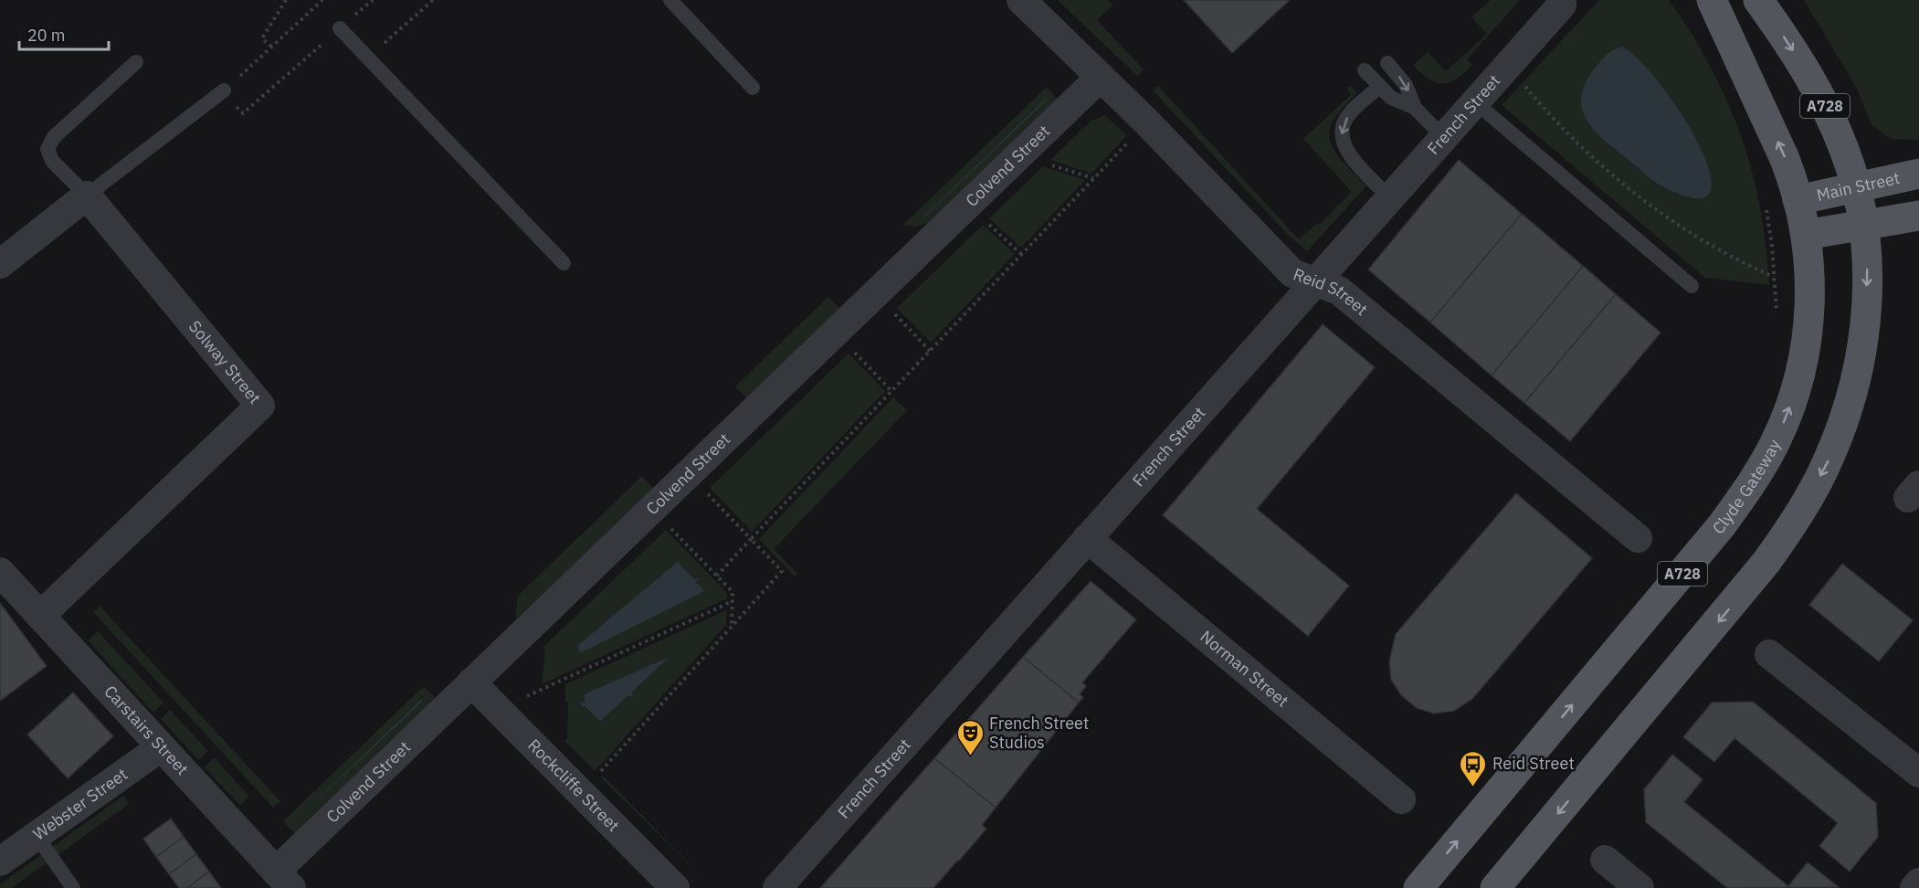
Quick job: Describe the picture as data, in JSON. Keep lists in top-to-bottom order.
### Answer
{
  "streets": {
    "main road": ["A728", "Main Street", "Clyde Gateway"],
    "street": [
      "French Street",
      "Colvend Street",
      "Reid Street",
      "Solway Street",
      "Norman Street",
      "Carstairs Street",
      "Rockcliffe Street",
      "Webster Street"
    ]
  },
  "crossings": [
    ["A728", "Main Street"],
    ["French Street", "Reid Street"],
    ["French Street", "Norman Street"],
    ["Colvend Street", "Reid Street"],
    ["Colvend Street", "Carstairs Street"],
    ["Colvend Street", "Rockcliffe Street"],
    ["Main Street", "Clyde Gateway"],
    ["Solway Street", "Carstairs Street"],
    ["Carstairs Street", "Webster Street"]
  ],
  "places": {
    "theatre": ["French Street Studios"],
    "bus stop": ["Reid Street"]
  },
  "scale_bar": "20 m"
}
